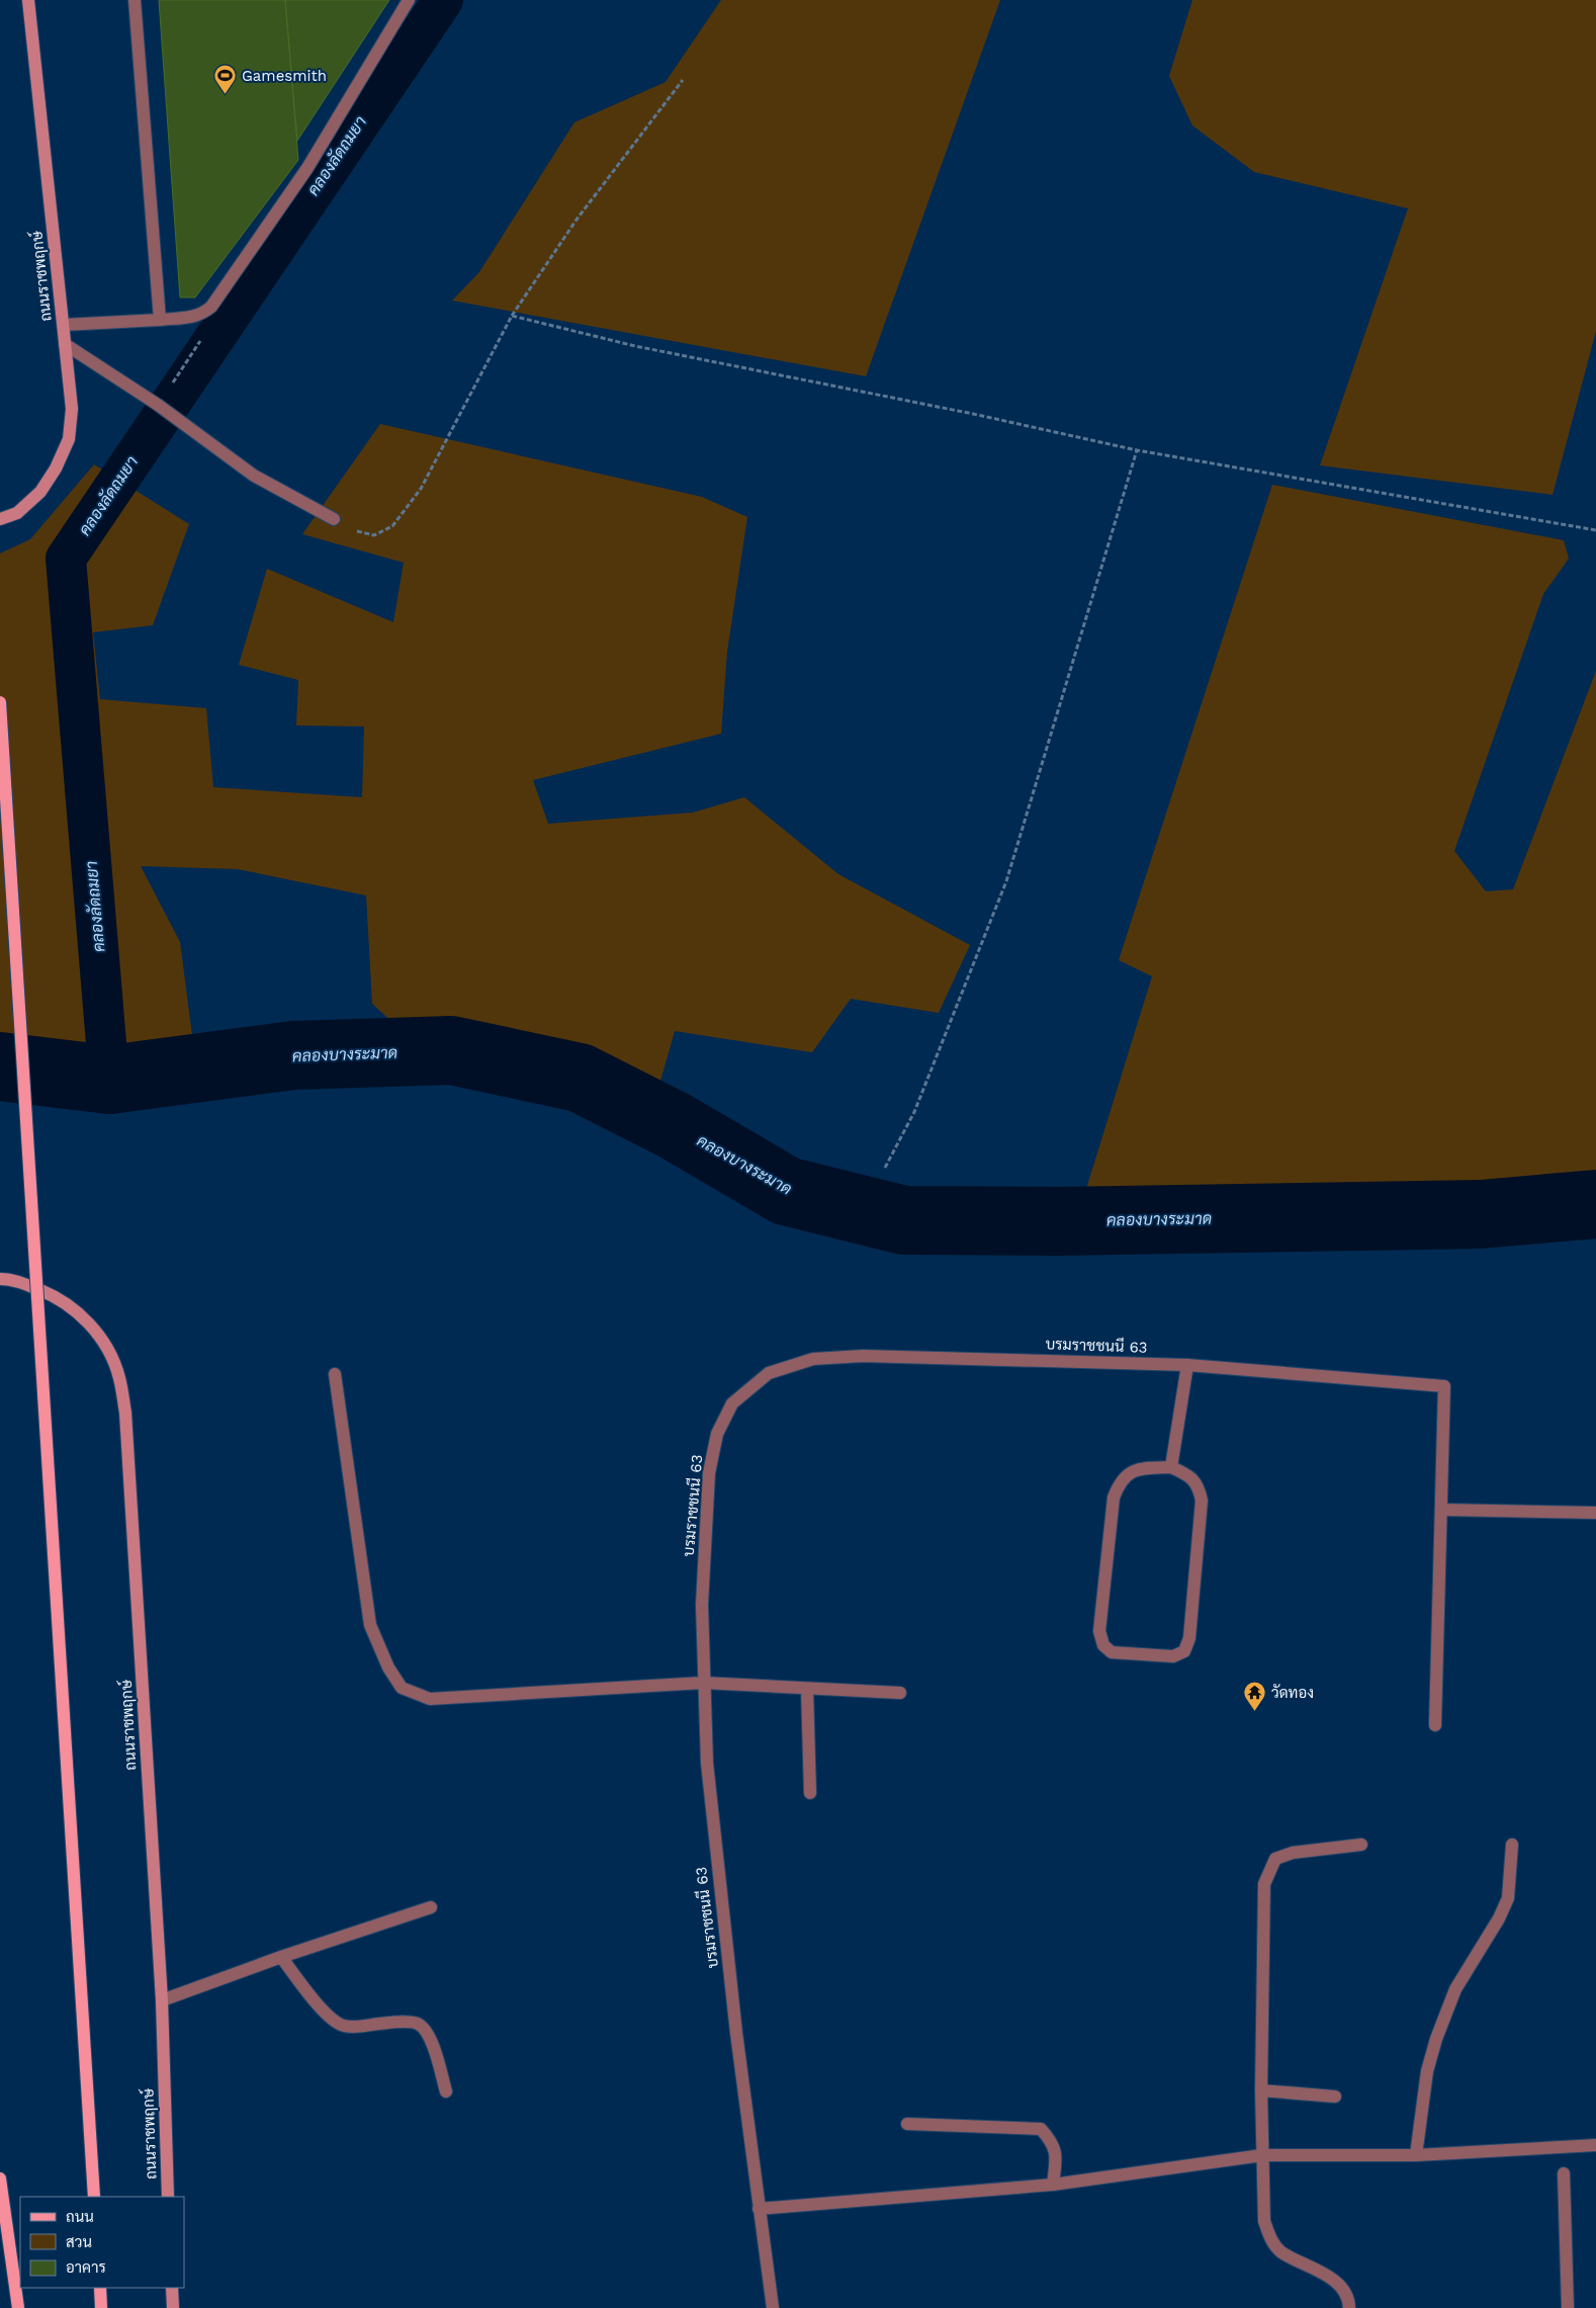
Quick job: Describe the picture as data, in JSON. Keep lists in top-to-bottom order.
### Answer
{
  "streets": {
    "main road": ["ถนนราชพฤกษ์"],
    "street": ["บรมราชชนนี 63"]
  },
  "water": ["คลองลัดถมยา", "คลองบางระมาด"],
  "places": {
    "sports": ["Gamesmith"],
    "temple": ["วัดทอง"]
  },
  "legend": ["ถนน", "สวน", "อาคาร"]
}
